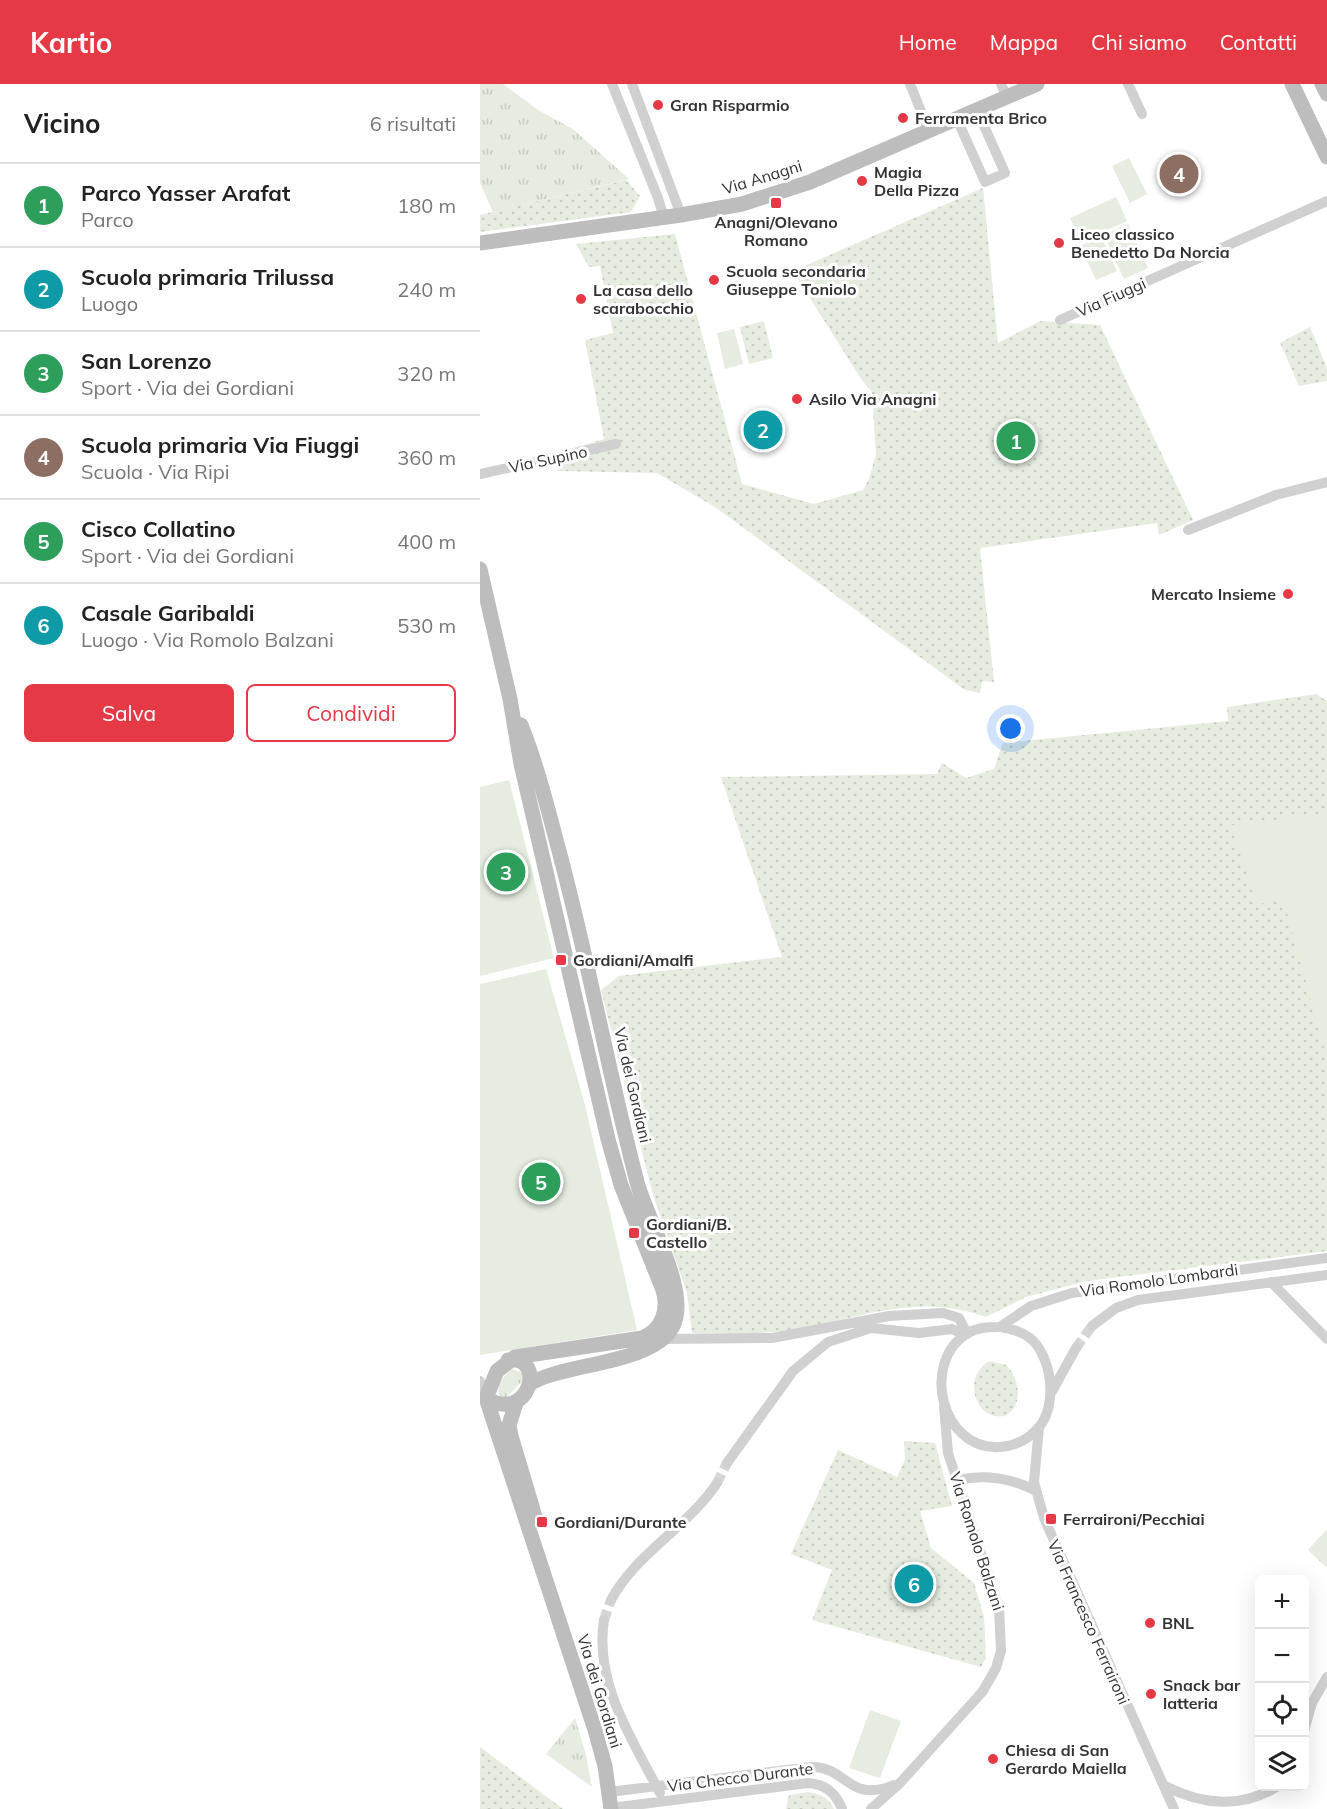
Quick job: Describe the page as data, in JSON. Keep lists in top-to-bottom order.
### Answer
{
  "streets": {
    "street": [
      "Via Anagni",
      "Via Fiuggi",
      "Via Supino",
      "Via dei Gordiani",
      "Via Romolo Lombardi",
      "Via Romolo Balzani",
      "Via Francesco Ferraironi",
      "Via Checco Durante"
    ]
  },
  "crossings": [
    ["Via dei Gordiani", "Via Checco Durante"],
    ["Via Romolo Lombardi", "Via Romolo Balzani"],
    ["Via Romolo Lombardi", "Via Francesco Ferraironi"],
    ["Via Romolo Balzani", "Via Francesco Ferraironi"],
    ["Via Romolo Balzani", "Via Checco Durante"]
  ],
  "places": {
    "other": [
      "Gran Risparmio",
      "Ferramenta Brico",
      "Magia Della Pizza",
      "Liceo classico Benedetto Da Norcia",
      "Scuola secondaria Giuseppe Toniolo",
      "La casa dello scarabocchio",
      "Asilo Via Anagni",
      "Mercato Insieme",
      "BNL",
      "Snack bar latteria",
      "Chiesa di San Gerardo Maiella"
    ],
    "transit": [
      "Anagni/Olevano Romano",
      "Gordiani/Amalfi",
      "Gordiani/B. Castello",
      "Ferraironi/Pecchiai",
      "Gordiani/Durante"
    ]
  },
  "page": {
    "header": "Kartio",
    "nav": [
      "Home",
      "Mappa",
      "Chi siamo",
      "Contatti"
    ],
    "heading": ["Vicino", "6 risultati"],
    "pins": [
      "4",
      "2",
      "1",
      "3",
      "5",
      "6"
    ],
    "list": [
      {
        "mark": "1",
        "name": "Parco Yasser Arafat",
        "note": "Parco",
        "value": "180 m"
      },
      {
        "mark": "2",
        "name": "Scuola primaria Trilussa",
        "note": "Luogo",
        "value": "240 m"
      },
      {
        "mark": "3",
        "name": "San Lorenzo",
        "note": "Sport · Via dei Gordiani",
        "value": "320 m"
      },
      {
        "mark": "4",
        "name": "Scuola primaria Via Fiuggi",
        "note": "Scuola · Via Ripi",
        "value": "360 m"
      },
      {
        "mark": "5",
        "name": "Cisco Collatino",
        "note": "Sport · Via dei Gordiani",
        "value": "400 m"
      },
      {
        "mark": "6",
        "name": "Casale Garibaldi",
        "note": "Luogo · Via Romolo Balzani",
        "value": "530 m"
      }
    ],
    "buttons": ["Salva", "Condividi"],
    "map_buttons": ["+", "−"]
  }
}
